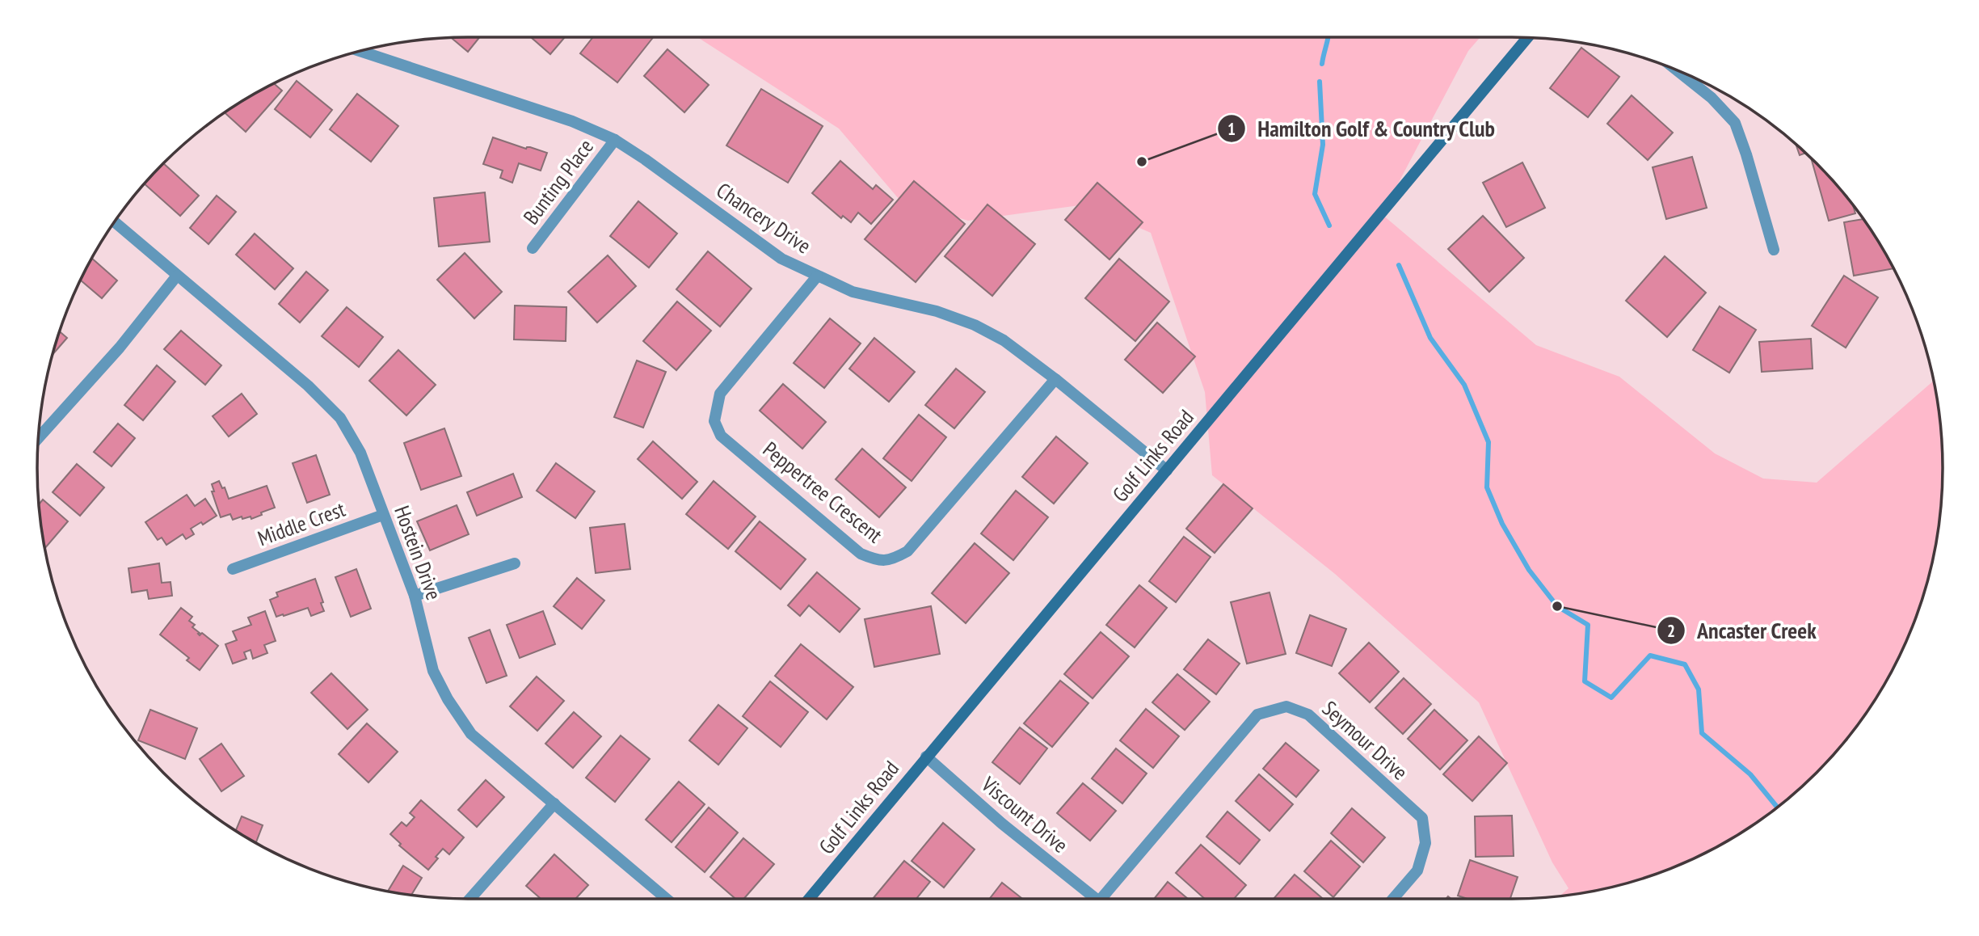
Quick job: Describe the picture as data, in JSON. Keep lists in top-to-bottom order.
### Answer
{
  "streets": {
    "main road": ["Golf Links Road"],
    "street": [
      "Bunting Place",
      "Chancery Drive",
      "Peppertree Crescent",
      "Middle Crest",
      "Hostein Drive",
      "Seymour Drive",
      "Viscount Drive"
    ]
  },
  "crossings": [
    ["Bunting Place", "Chancery Drive"],
    ["Chancery Drive", "Golf Links Road"],
    ["Chancery Drive", "Peppertree Crescent"],
    ["Golf Links Road", "Viscount Drive"],
    ["Middle Crest", "Hostein Drive"]
  ],
  "places": ["Hamilton Golf & Country Club", "Ancaster Creek"]
}
